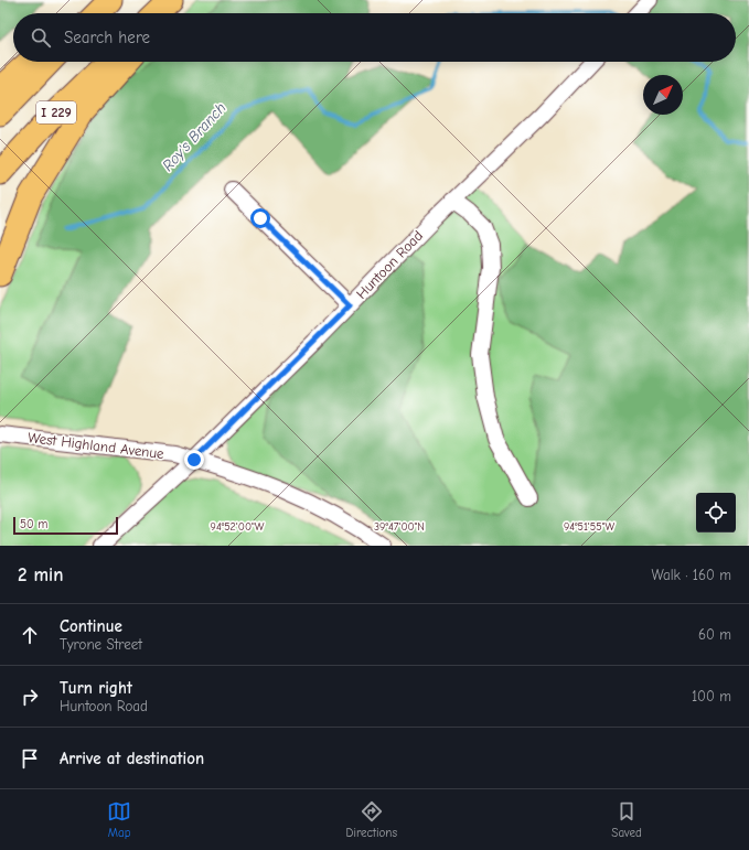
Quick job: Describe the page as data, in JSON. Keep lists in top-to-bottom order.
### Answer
{
  "streets": {
    "highway": ["I 229"],
    "street": ["Huntoon Road", "West Highland Avenue"]
  },
  "crossings": [
    ["Huntoon Road", "West Highland Avenue"]
  ],
  "water": ["Roy's Branch"],
  "scale_bar": "50 m",
  "north": "top right",
  "page": {
    "search": "Search here",
    "scale": "50 m",
    "heading": ["2 min", "Walk · 160 m"],
    "list": [
      ["Continue", "Tyrone Street", "60 m"],
      ["Turn right", "Huntoon Road", "100 m"],
      "Arrive at destination"
    ],
    "nav": ["Map", "Directions", "Saved"]
  },
  "coordinates": ["94°52'00\"W", "39°47'00\"N", "94°51'55\"W"]
}
